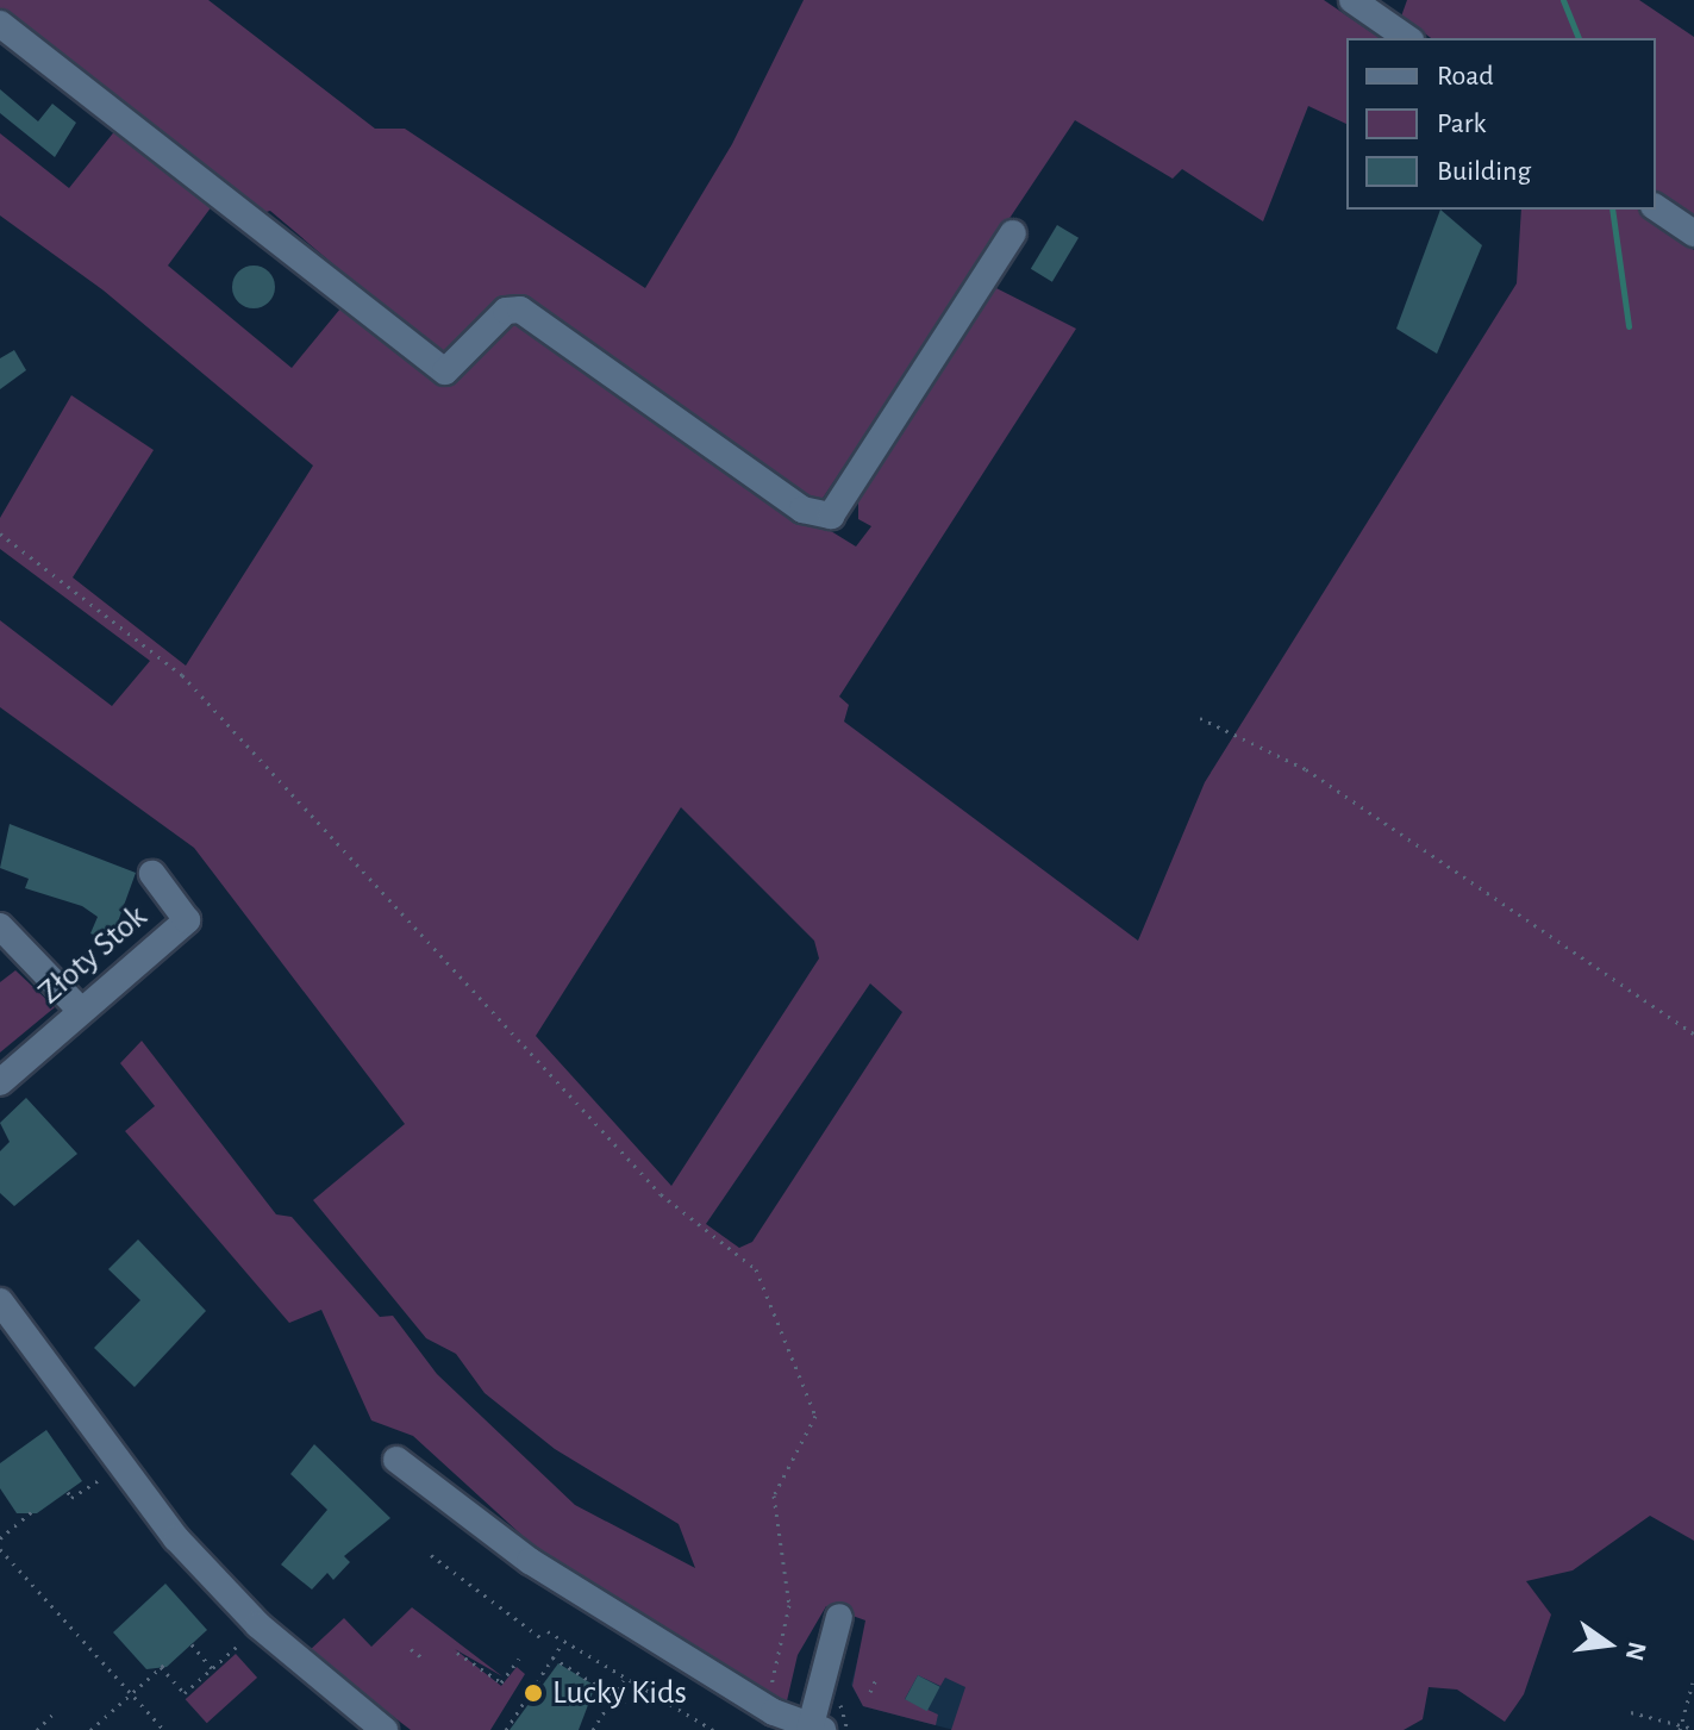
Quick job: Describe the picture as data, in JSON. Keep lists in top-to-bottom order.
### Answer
{
  "streets": {
    "street": ["Złoty Stok"]
  },
  "places": ["Lucky Kids"],
  "legend": ["Road", "Park", "Building"],
  "north": "right"
}
